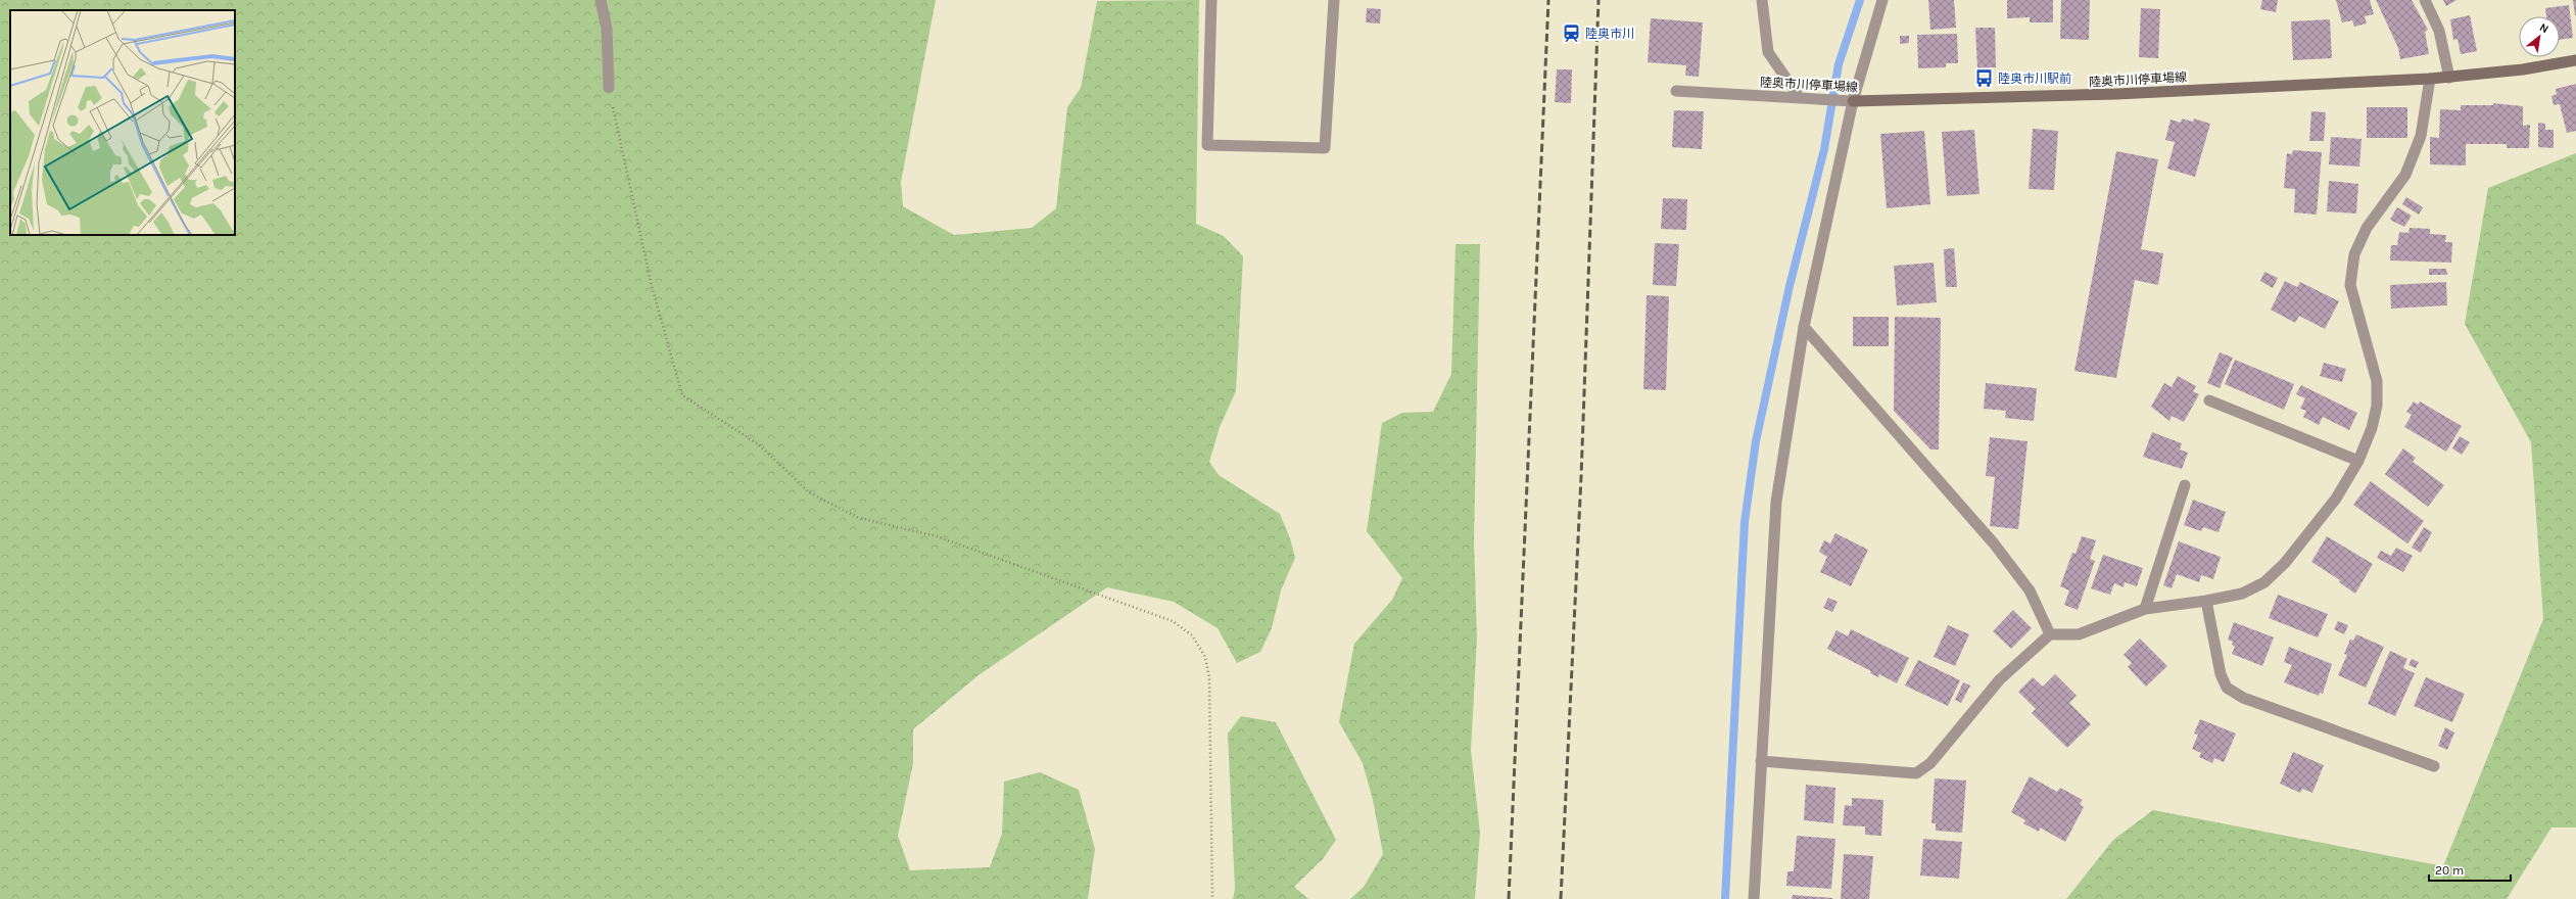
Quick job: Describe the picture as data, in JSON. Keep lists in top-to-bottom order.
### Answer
{
  "streets": {
    "main road": ["陸奥市川停車場線"]
  },
  "places": {
    "station": ["陸奥市川"],
    "bus stop": ["陸奥市川駅前"]
  },
  "scale_bar": "20 m",
  "north": "top right"
}
